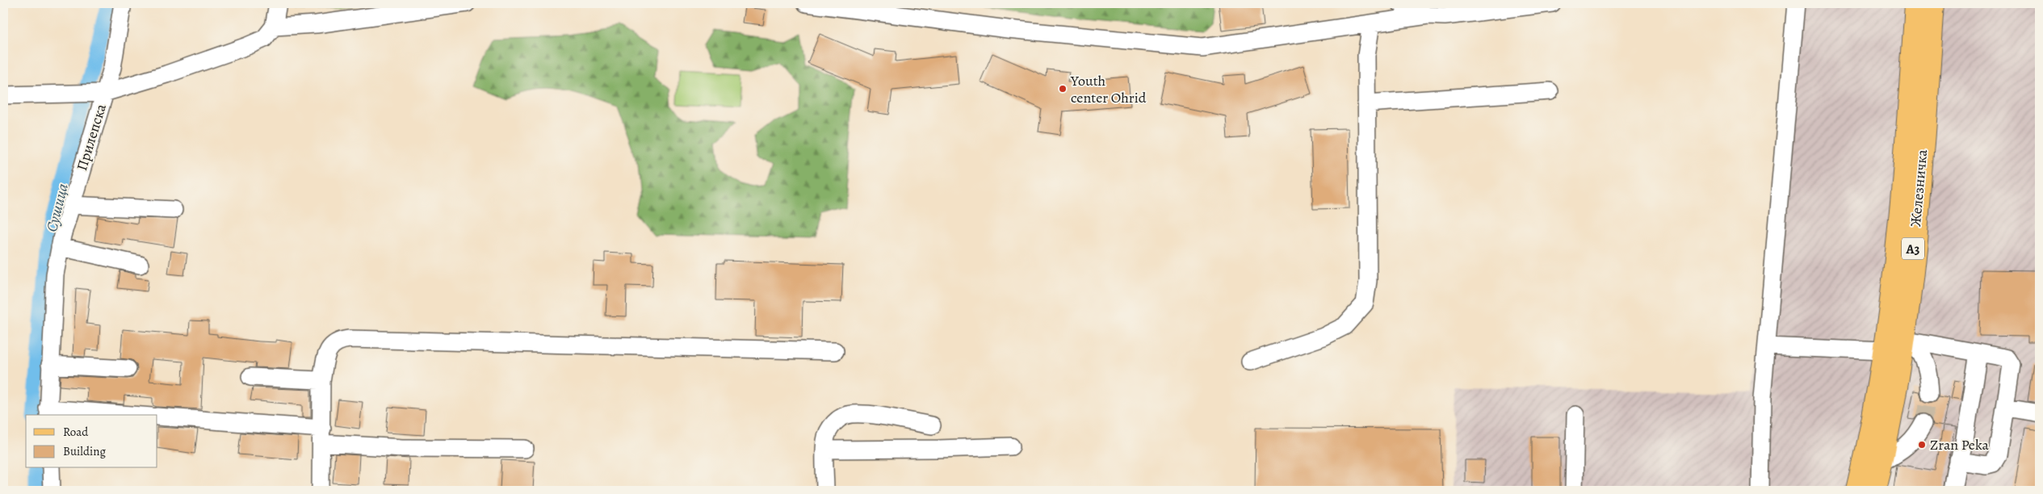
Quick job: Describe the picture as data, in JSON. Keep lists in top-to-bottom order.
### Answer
{
  "streets": {
    "main road": ["Железничка", "A3"],
    "street": ["Прилепска"]
  },
  "water": ["Сушица"],
  "places": ["Youth center Ohrid", "Zran Peka"],
  "legend": ["Road", "Building"]
}
